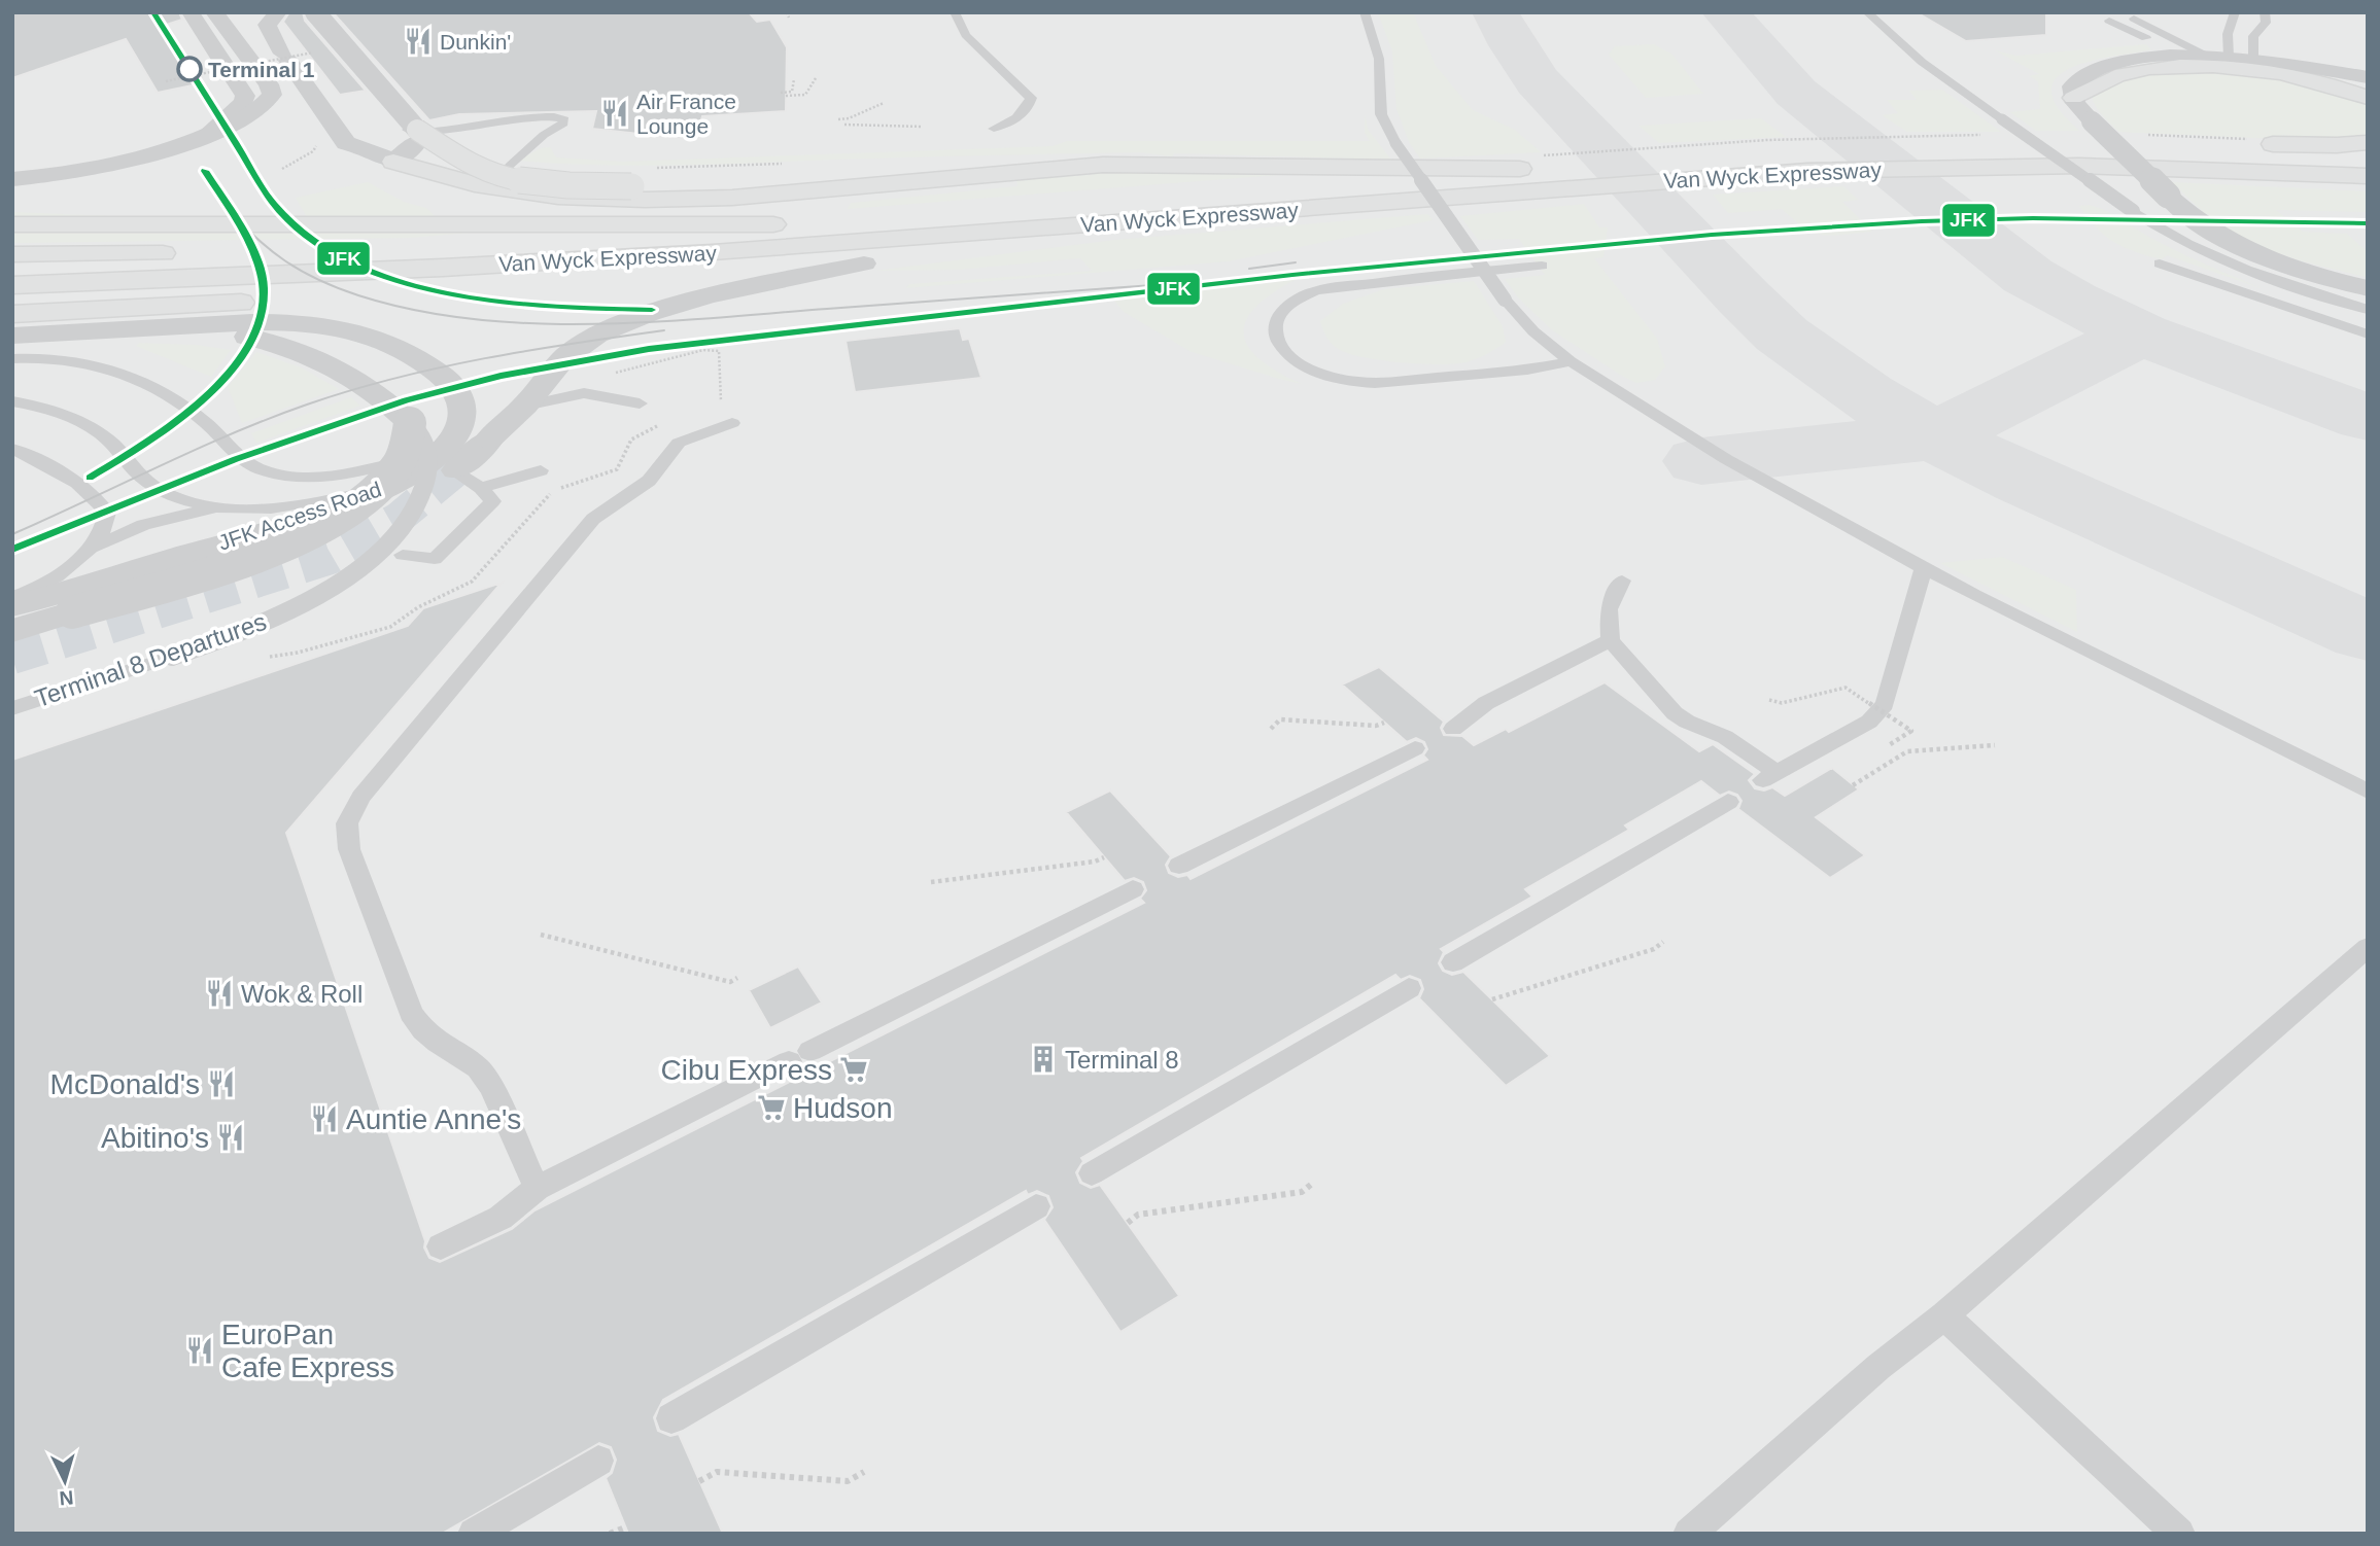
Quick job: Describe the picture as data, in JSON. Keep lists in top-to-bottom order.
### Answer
{
  "streets": {
    "highway": ["Van Wyck Expressway"],
    "street": ["JFK Access Road"],
    "lane": ["Terminal 8 Departures"]
  },
  "places": {
    "restaurant": [
      "Dunkin'",
      "Air France Lounge",
      "Wok & Roll",
      "McDonald's",
      "Auntie Anne's",
      "Abitino's",
      "EuroPan Cafe Express"
    ],
    "other": ["Terminal 1"],
    "building": ["Terminal 8"],
    "supermarket": ["Cibu Express", "Hudson"]
  },
  "lines": ["rail line JFK"],
  "north": "bottom"
}
